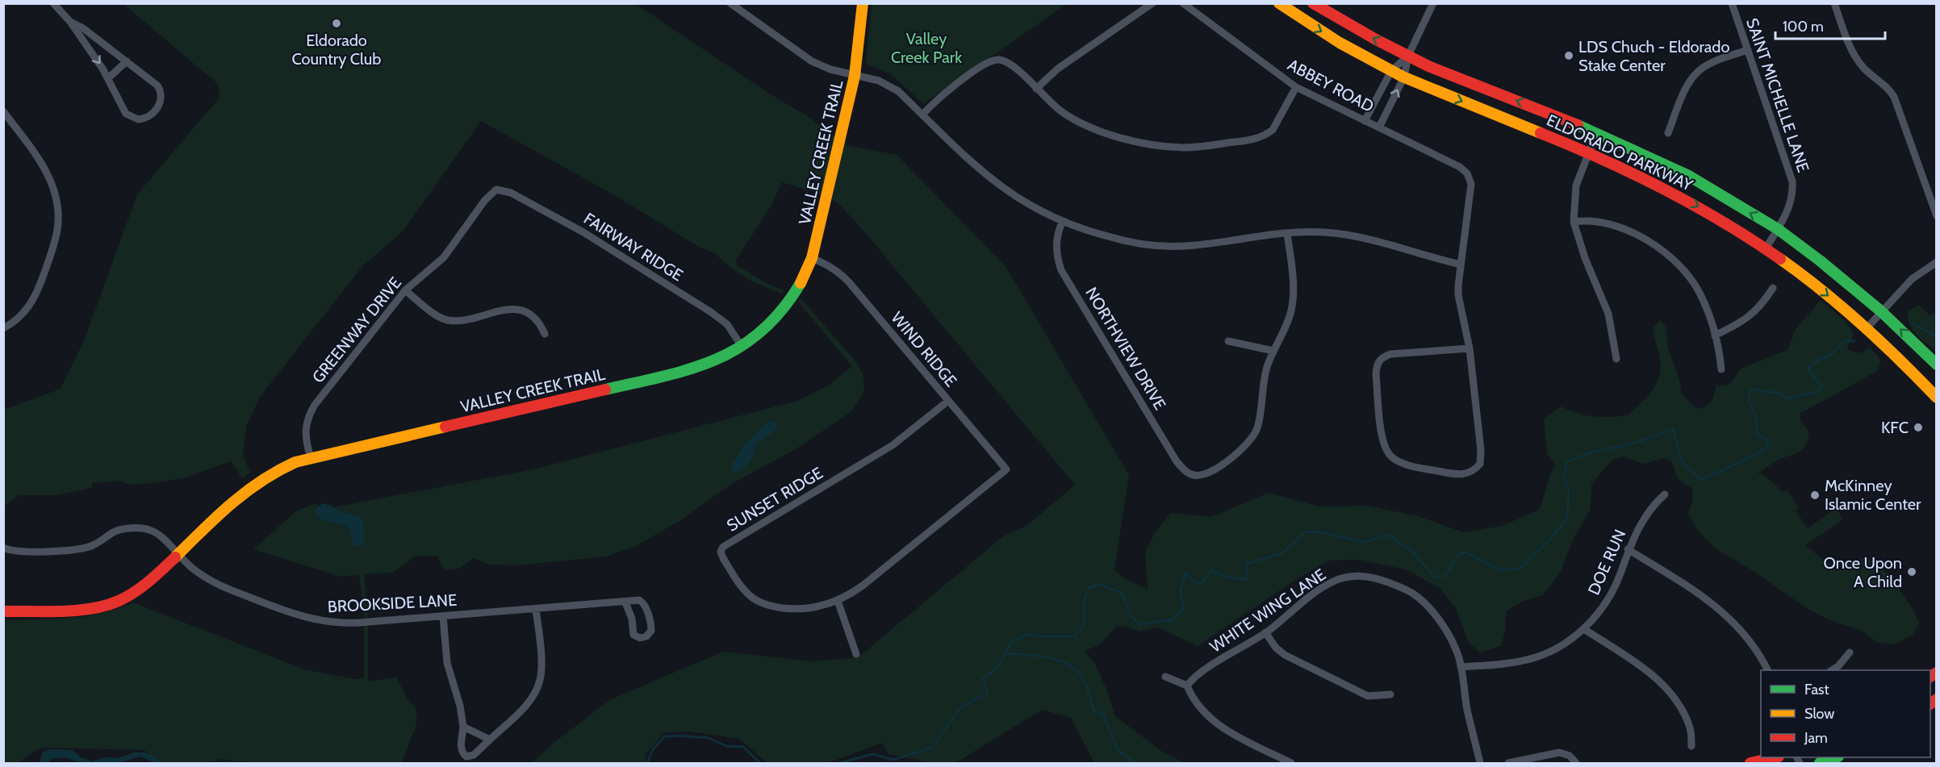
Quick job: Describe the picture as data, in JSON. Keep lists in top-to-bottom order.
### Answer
{
  "streets": {
    "main road": ["VALLEY CREEK TRAIL", "ELDORADO PARKWAY"],
    "street": [
      "ABBEY ROAD",
      "SAINT MICHELLE LANE",
      "FAIRWAY RIDGE",
      "GREENWAY DRIVE",
      "NORTHVIEW DRIVE",
      "WIND RIDGE",
      "SUNSET RIDGE",
      "DOE RUN",
      "BROOKSIDE LANE",
      "WHITE WING LANE"
    ]
  },
  "crossings": [
    ["SAINT MICHELLE LANE", "ELDORADO PARKWAY"],
    ["VALLEY CREEK TRAIL", "FAIRWAY RIDGE"],
    ["VALLEY CREEK TRAIL", "GREENWAY DRIVE"],
    ["VALLEY CREEK TRAIL", "WIND RIDGE"],
    ["VALLEY CREEK TRAIL", "BROOKSIDE LANE"],
    ["FAIRWAY RIDGE", "GREENWAY DRIVE"],
    ["WIND RIDGE", "SUNSET RIDGE"],
    ["DOE RUN", "WHITE WING LANE"]
  ],
  "parks": ["Valley Creek Park"],
  "places": [
    "Eldorado Country Club",
    "LDS Chuch - Eldorado Stake Center",
    "KFC",
    "McKinney Islamic Center",
    "Once Upon A Child"
  ],
  "legend": ["Fast", "Slow", "Jam"],
  "scale_bar": "100 m"
}
